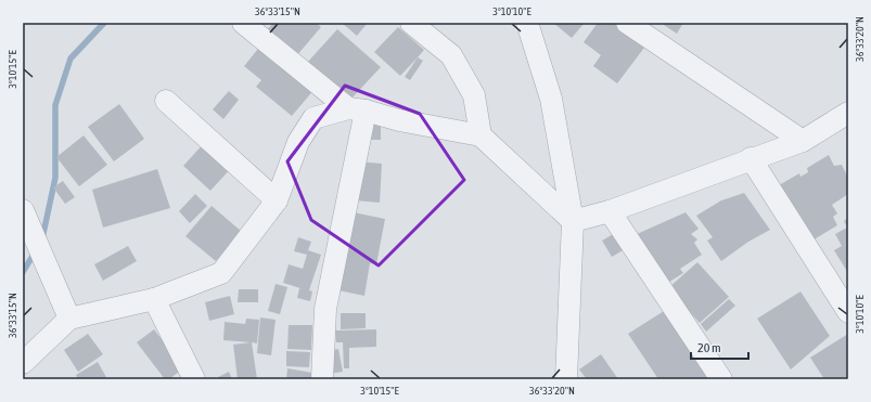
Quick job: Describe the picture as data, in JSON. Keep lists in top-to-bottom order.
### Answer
{
  "scale_bar": "20 m",
  "coordinates": [
    "36°33'15\"N",
    "3°10'10\"E",
    "36°33'20\"N",
    "3°10'15\"E"
  ]
}
